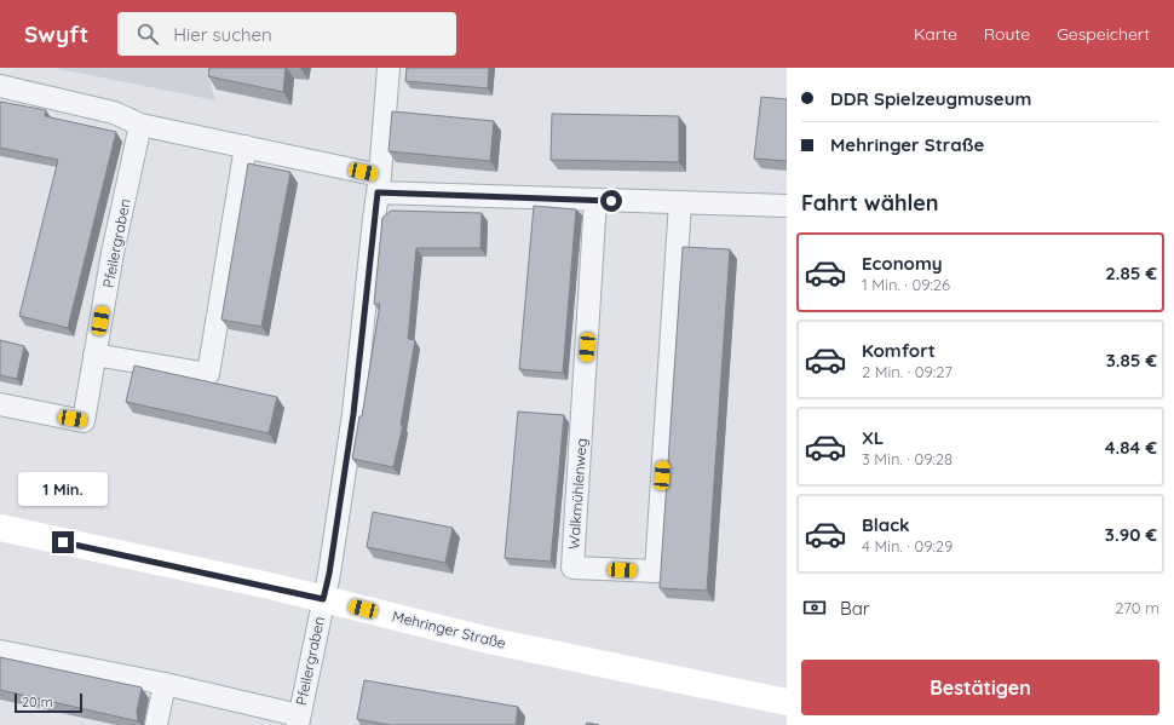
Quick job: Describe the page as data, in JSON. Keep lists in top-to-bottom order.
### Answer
{
  "streets": {
    "main road": ["Mehringer Straße"],
    "street": ["Pfeilergraben", "Walkmühlenweg"]
  },
  "crossings": [
    ["Pfeilergraben", "Mehringer Straße"]
  ],
  "scale_bar": "20 m",
  "page": {
    "header": "Swyft",
    "search": "Hier suchen",
    "nav": ["Karte", "Route", "Gespeichert"],
    "banner": ["DDR Spielzeugmuseum", "Mehringer Straße"],
    "heading": "Fahrt wählen",
    "list": [
      {
        "name": "Economy",
        "note": "1 Min. · 09:26",
        "value": "2.85 €"
      },
      {
        "name": "Komfort",
        "note": "2 Min. · 09:27",
        "value": "3.85 €"
      },
      {
        "name": "XL",
        "note": "3 Min. · 09:28",
        "value": "4.84 €"
      },
      {
        "name": "Black",
        "note": "4 Min. · 09:29",
        "value": "3.90 €"
      }
    ],
    "bubble": "1 Min.",
    "pay": ["Bar", "270 m"],
    "buttons": "Bestätigen",
    "scale": "20 m"
  }
}
